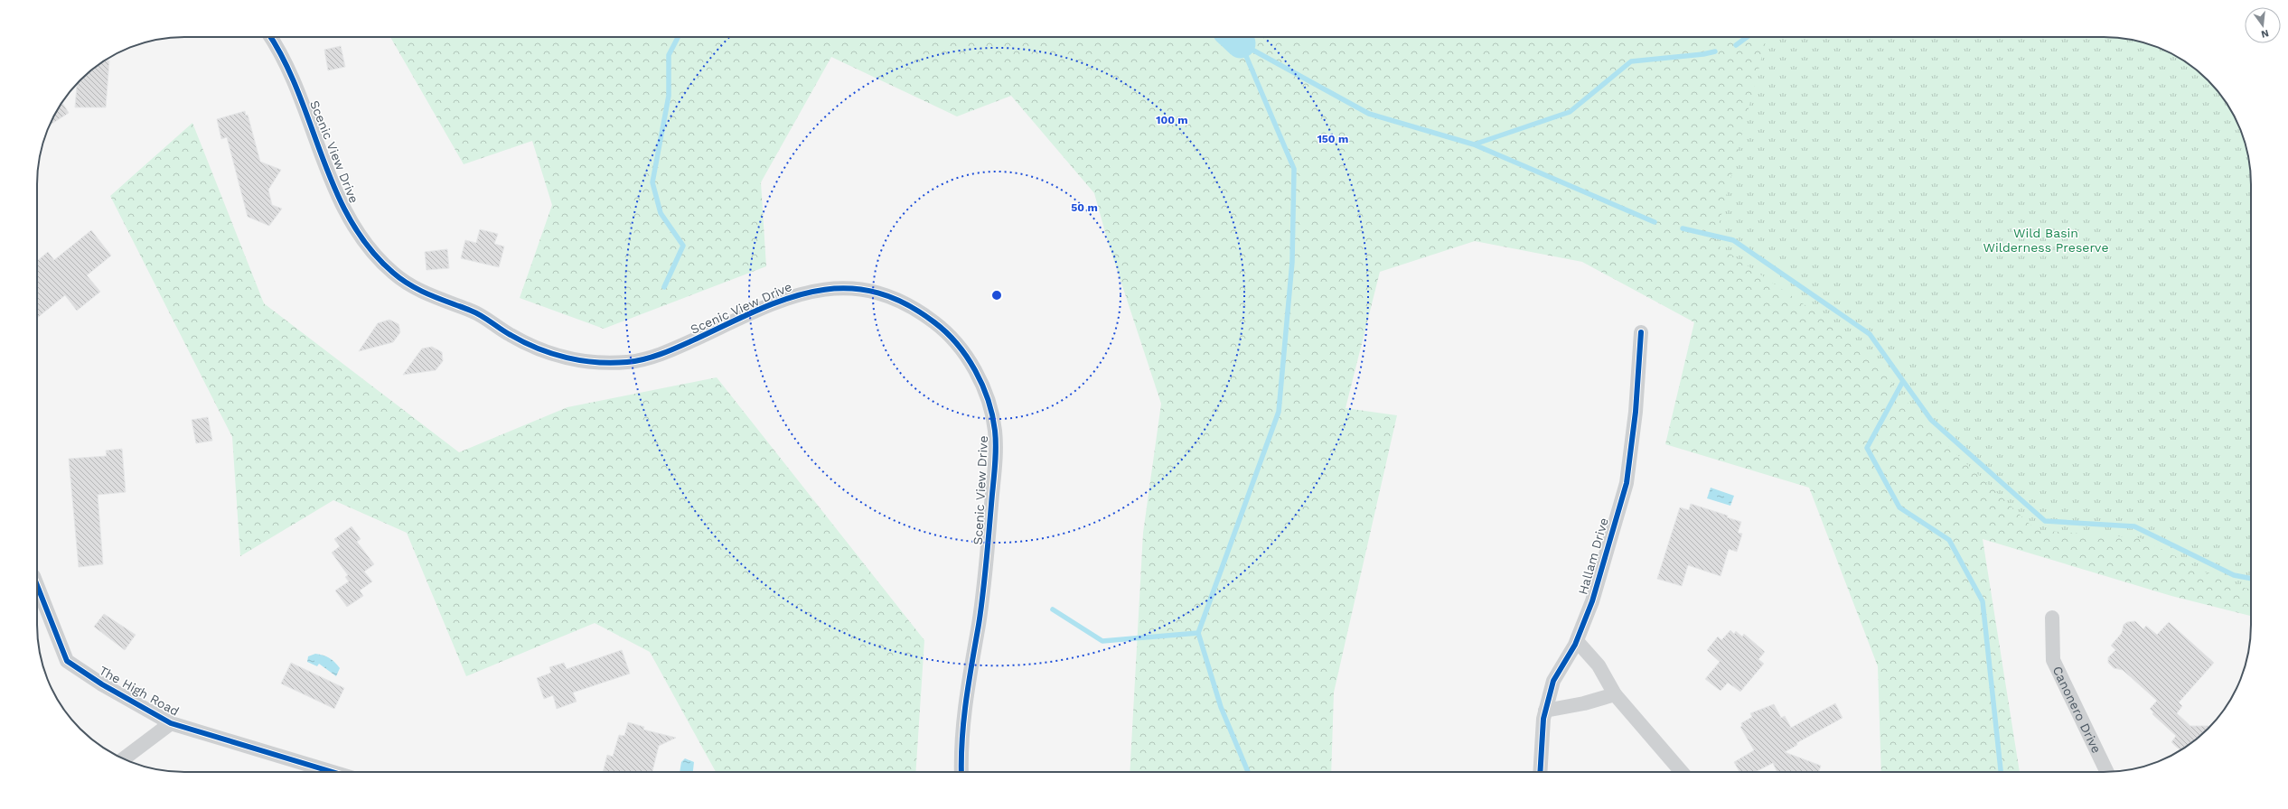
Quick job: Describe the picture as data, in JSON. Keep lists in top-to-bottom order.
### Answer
{
  "streets": {
    "street": [
      "Scenic View Drive",
      "Hallam Drive",
      "The High Road",
      "Canonero Drive"
    ]
  },
  "parks": ["Wild Basin Wilderness Preserve"],
  "north": "bottom",
  "rings": ["100 m", "150 m", "50 m"]
}
